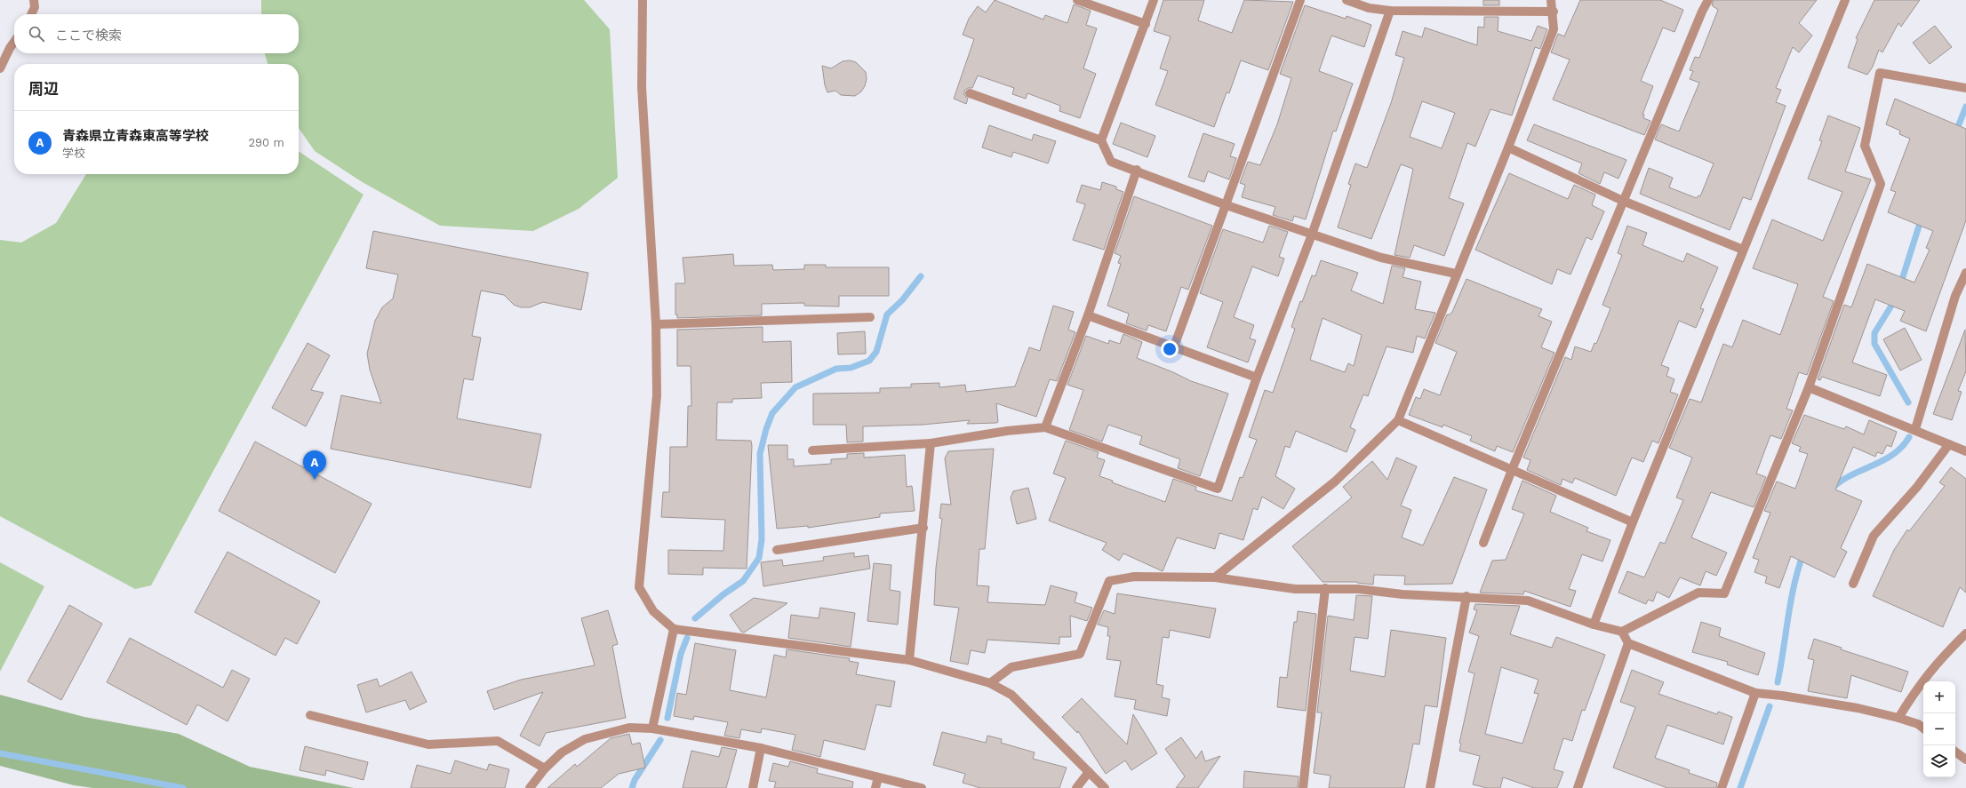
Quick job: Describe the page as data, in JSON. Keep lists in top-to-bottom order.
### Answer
{
  "page": {
    "search": "ここで検索",
    "heading": "周辺",
    "list": [
      {
        "mark": "A",
        "name": "青森県立青森東高等学校",
        "note": "学校",
        "value": "290 m"
      }
    ],
    "pins": "A",
    "map_buttons": ["+", "−"]
  }
}
